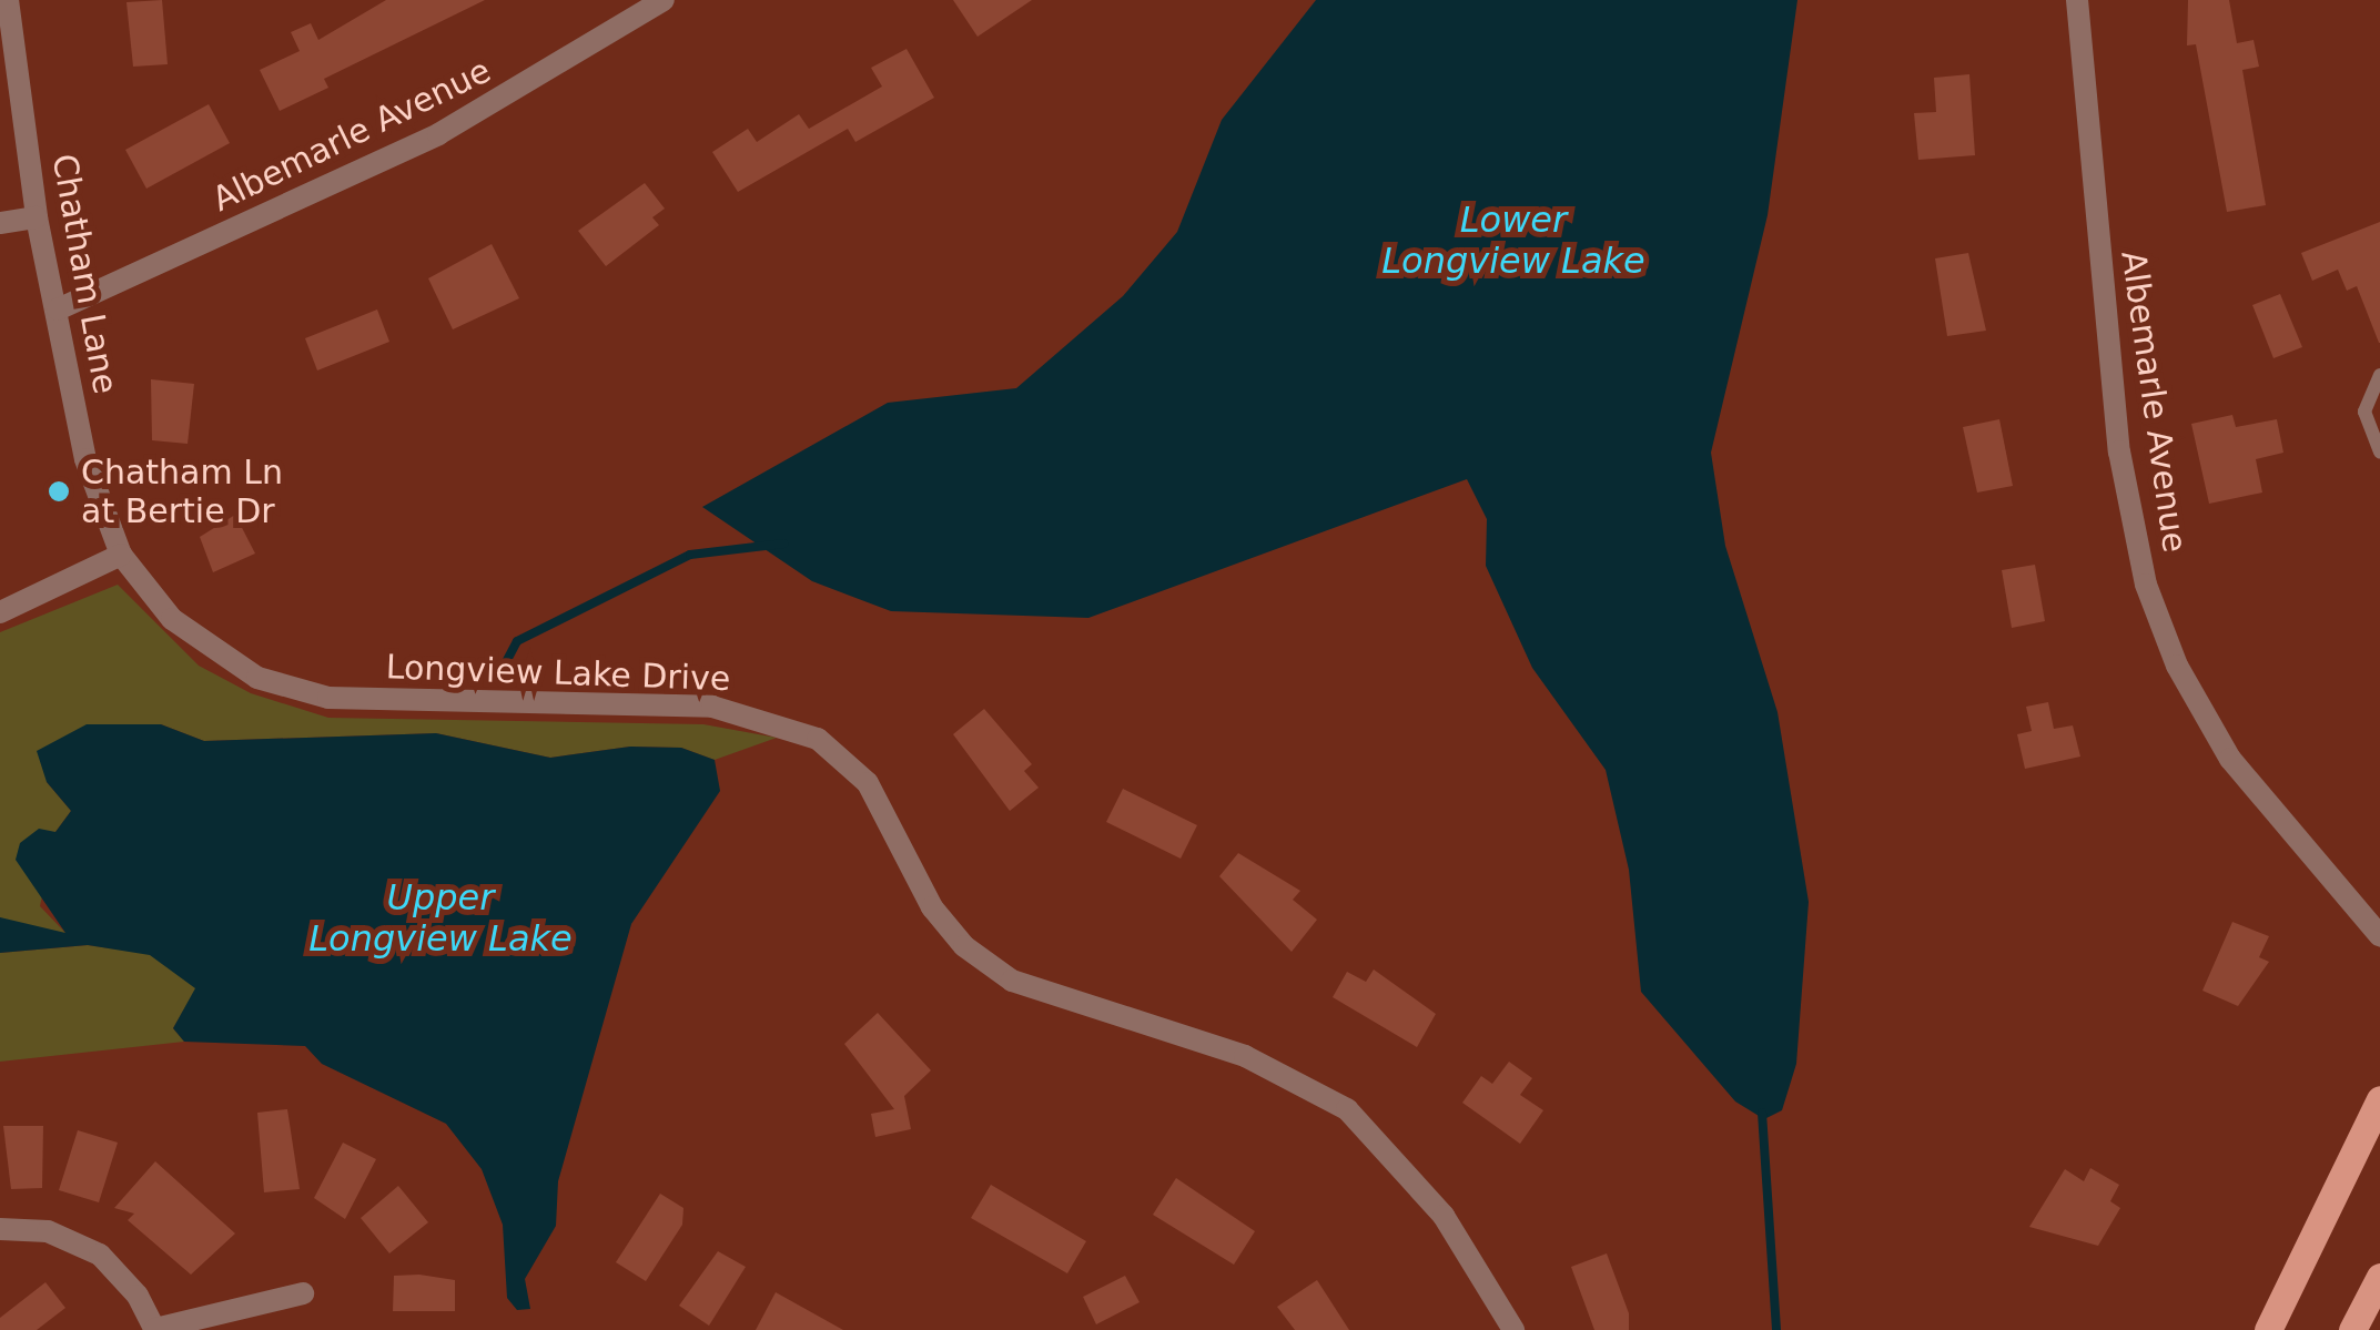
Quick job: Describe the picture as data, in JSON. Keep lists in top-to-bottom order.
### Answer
{
  "streets": {
    "street": ["Albemarle Avenue", "Chatham Lane", "Longview Lake Drive"]
  },
  "crossings": [
    ["Albemarle Avenue", "Chatham Lane"],
    ["Chatham Lane", "Longview Lake Drive"]
  ],
  "water": ["Lower Longview Lake", "Upper Longview Lake"],
  "places": ["Chatham Ln at Bertie Dr"]
}
